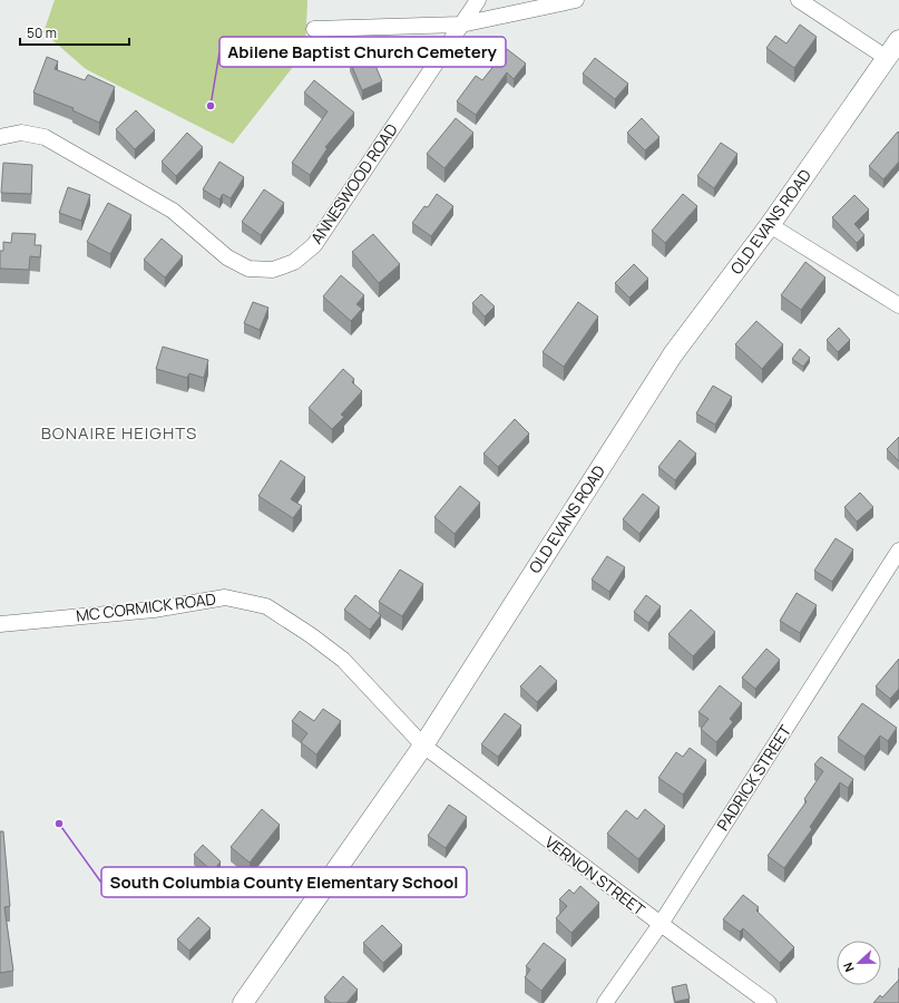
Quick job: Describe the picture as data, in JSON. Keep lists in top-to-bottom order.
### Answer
{
  "streets": {
    "street": [
      "ANNESWOOD ROAD",
      "OLD EVANS ROAD",
      "MC CORMICK ROAD",
      "PADRICK STREET",
      "VERNON STREET"
    ]
  },
  "crossings": [
    ["OLD EVANS ROAD", "MC CORMICK ROAD"],
    ["OLD EVANS ROAD", "VERNON STREET"],
    ["MC CORMICK ROAD", "VERNON STREET"],
    ["PADRICK STREET", "VERNON STREET"]
  ],
  "districts": ["BONAIRE HEIGHTS"],
  "places": ["Abilene Baptist Church Cemetery", "South Columbia County Elementary School"],
  "scale_bar": "50 m",
  "north": "left"
}
